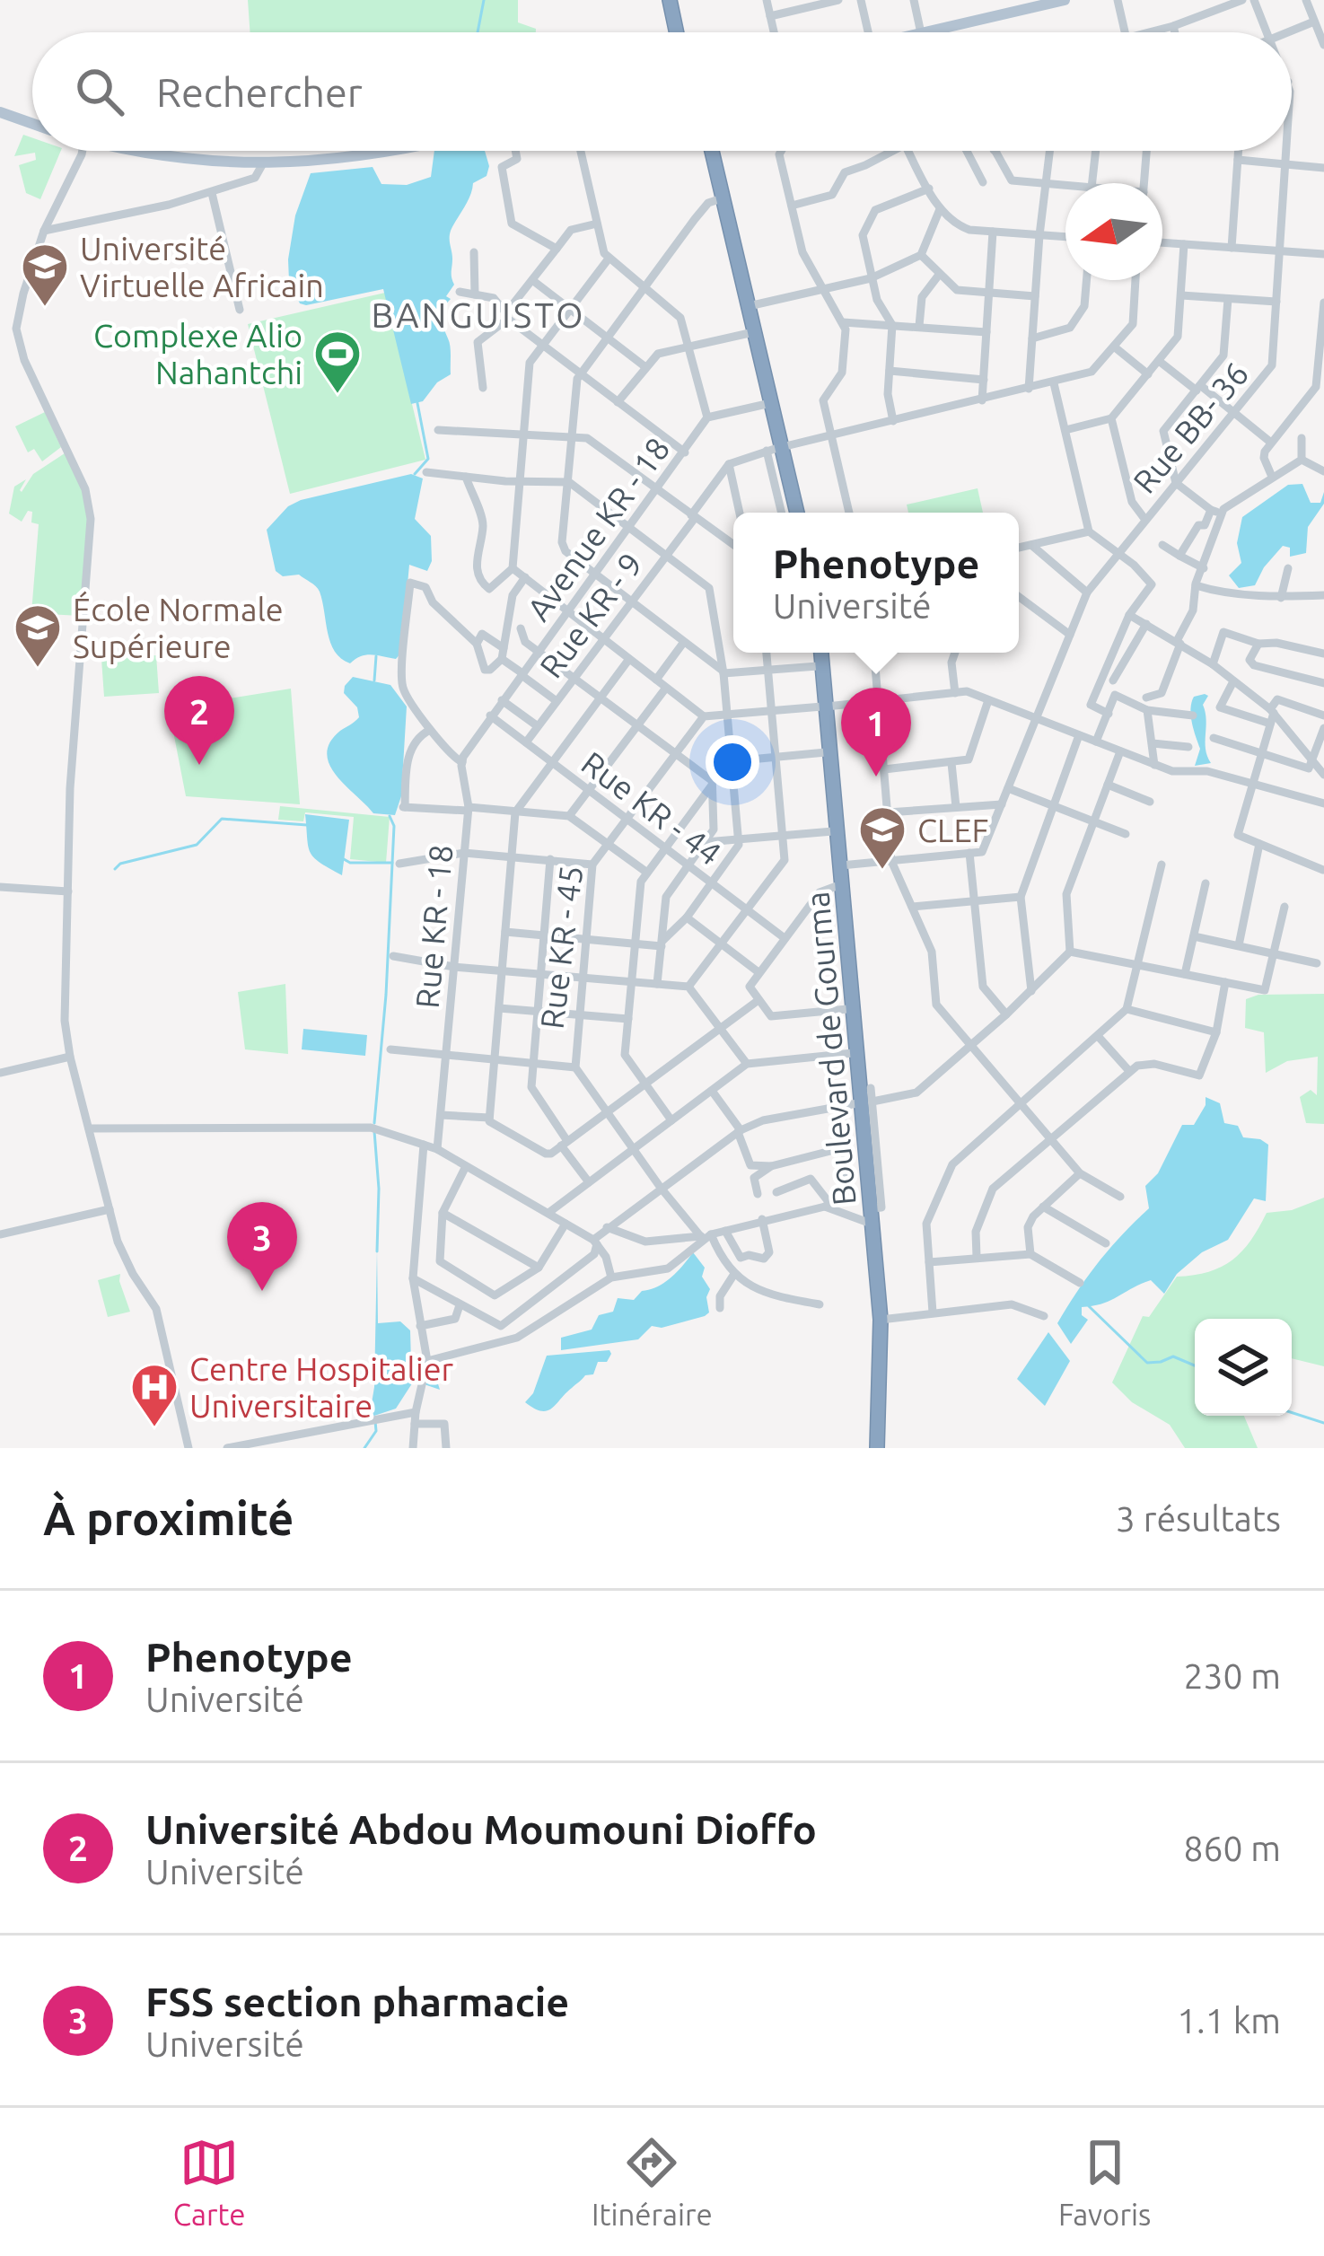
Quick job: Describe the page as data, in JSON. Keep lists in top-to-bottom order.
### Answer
{
  "streets": {
    "highway": ["Boulevard de Gourma"],
    "street": [
      "Rue BB- 36",
      "Avenue KR - 18",
      "Rue KR - 9",
      "Rue KR - 44",
      "Rue KR - 18",
      "Rue KR - 45"
    ]
  },
  "crossings": [
    ["Avenue KR - 18", "Rue KR - 44"],
    ["Rue KR - 9", "Rue KR - 44"],
    ["Rue KR - 44", "Rue KR - 45"]
  ],
  "districts": ["BANGUISTO"],
  "places": {
    "school or university": ["Université Virtuelle Africain", "École Normale Supérieure", "CLEF"],
    "sports": ["Complexe Alio Nahantchi"],
    "hospital": ["Centre Hospitalier Universitaire"]
  },
  "north": "left",
  "page": {
    "search": "Rechercher",
    "popup": ["Phenotype", "Université"],
    "pins": ["2", "1", "3"],
    "heading": ["À proximité", "3 résultats"],
    "list": [
      {
        "mark": "1",
        "name": "Phenotype",
        "note": "Université",
        "value": "230 m"
      },
      {
        "mark": "2",
        "name": "Université Abdou Moumouni Dioffo",
        "note": "Université",
        "value": "860 m"
      },
      {
        "mark": "3",
        "name": "FSS section pharmacie",
        "note": "Université",
        "value": "1.1 km"
      }
    ],
    "nav": ["Carte", "Itinéraire", "Favoris"]
  }
}
